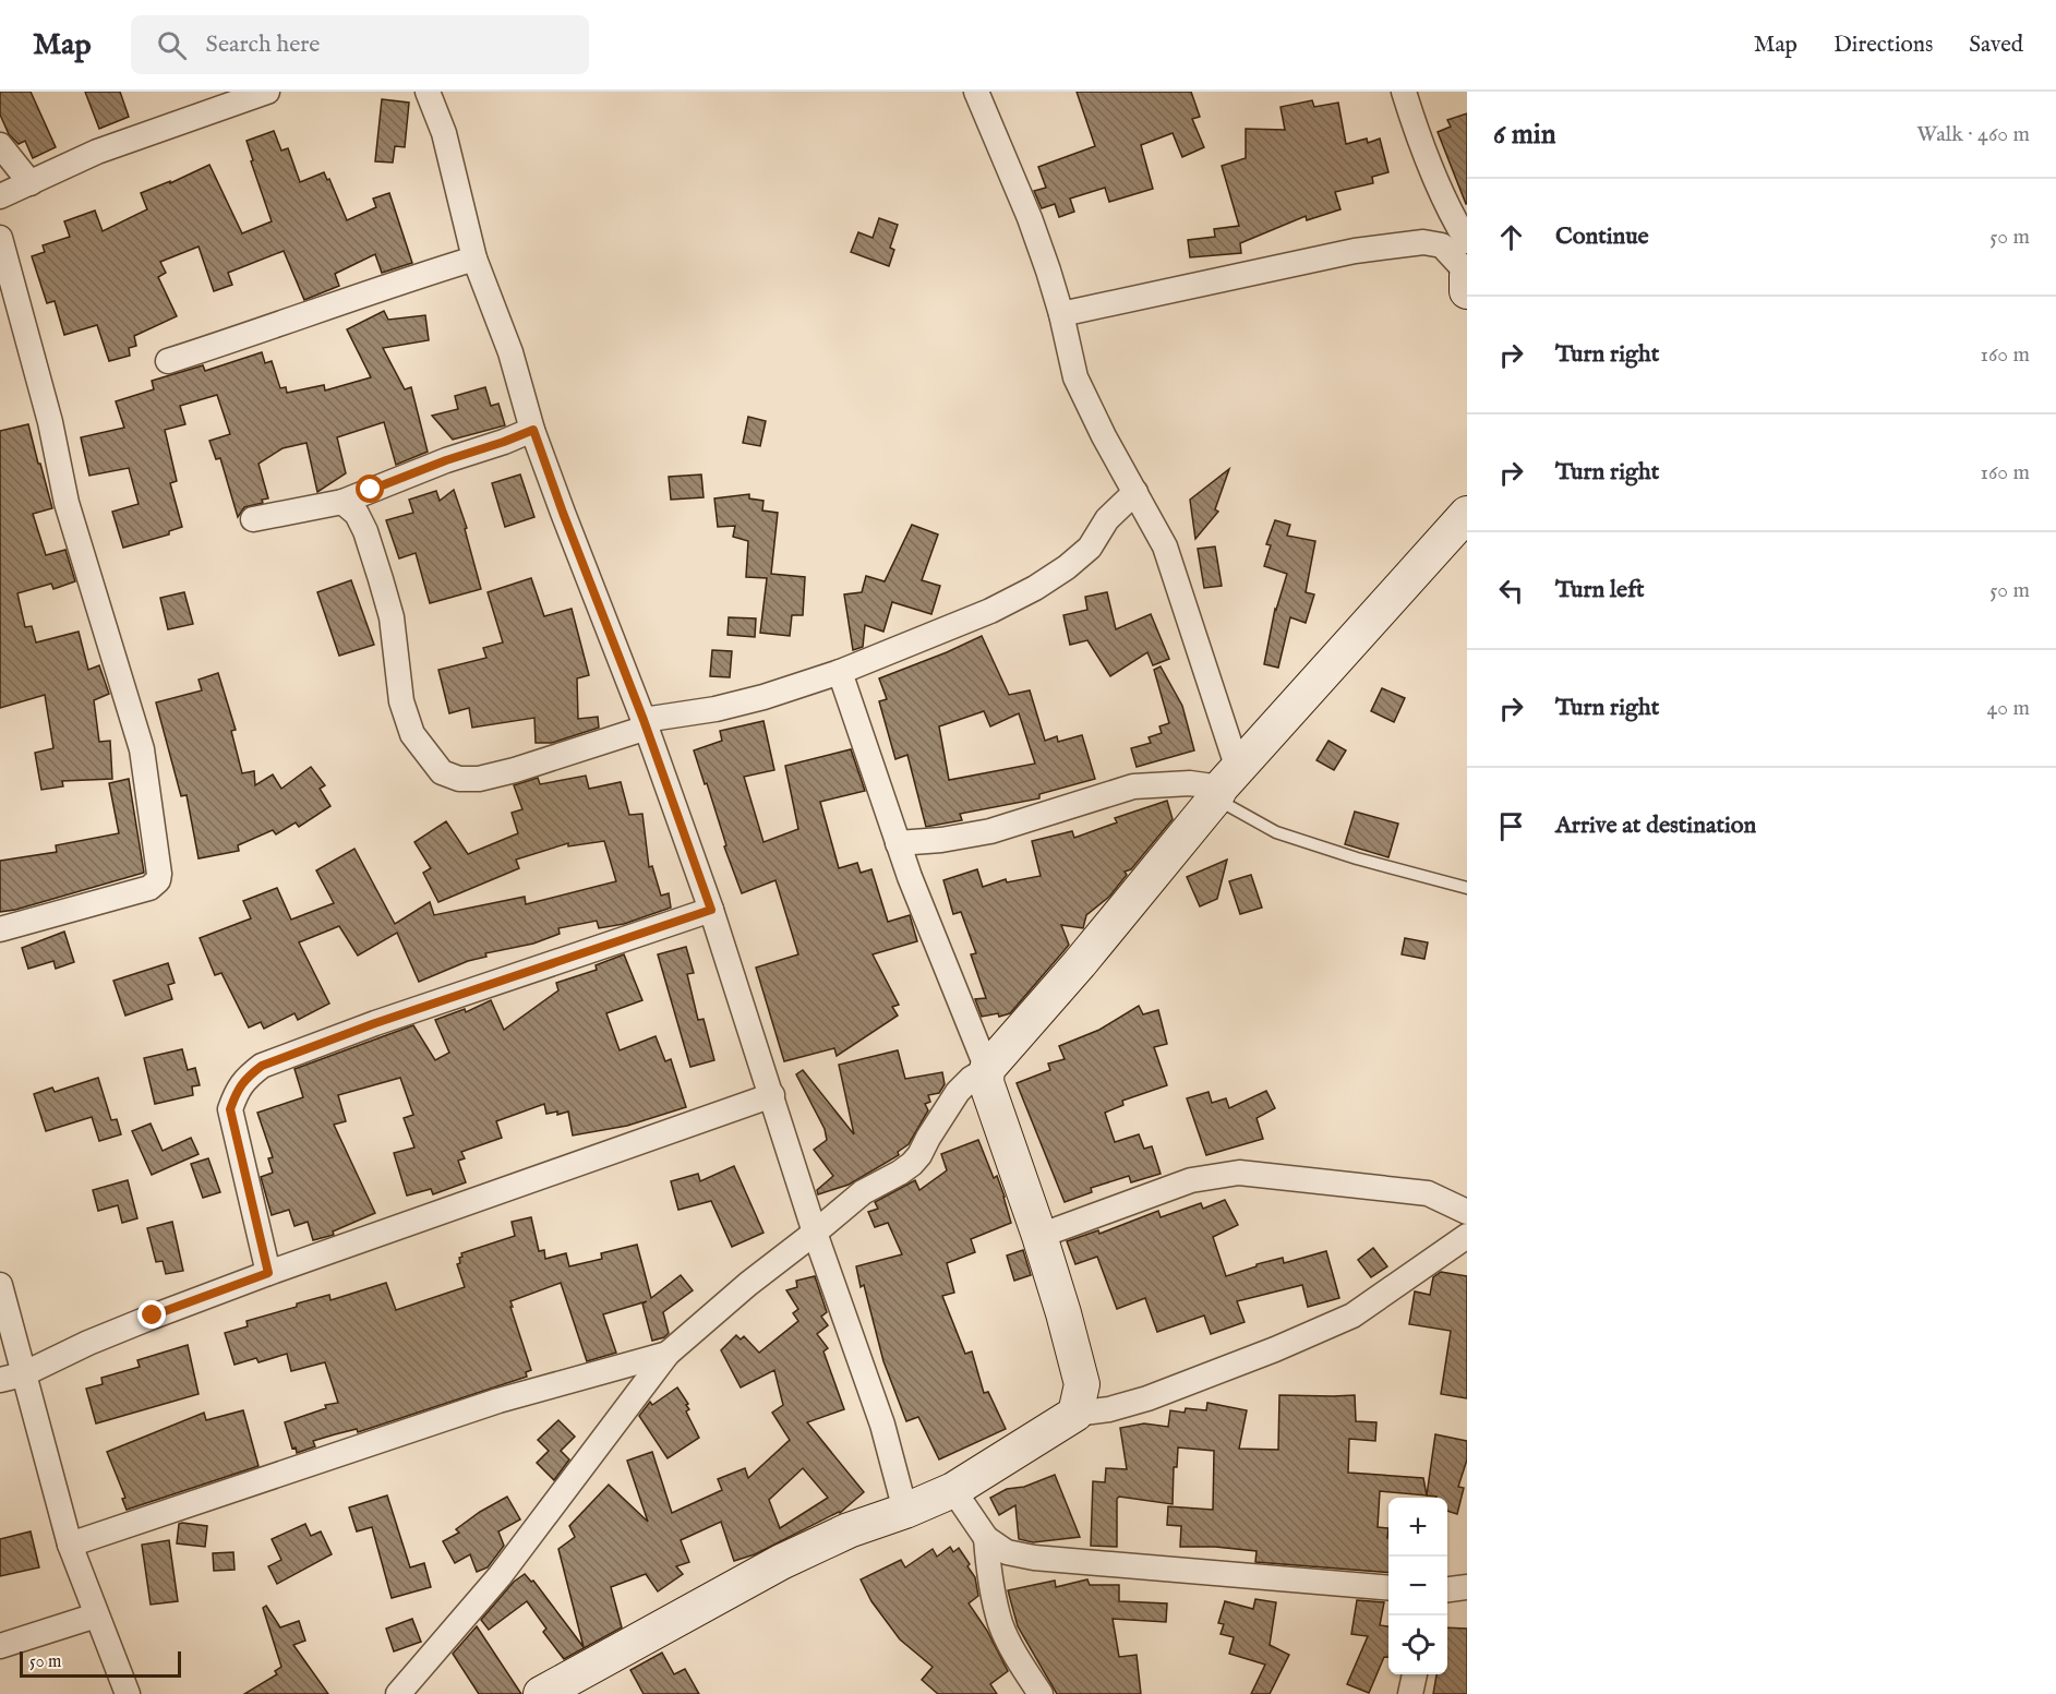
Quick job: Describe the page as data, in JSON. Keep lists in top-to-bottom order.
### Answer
{
  "scale_bar": "50 m",
  "page": {
    "header": "Map",
    "search": "Search here",
    "nav": ["Map", "Directions", "Saved"],
    "heading": ["6 min", "Walk · 460 m"],
    "list": [
      ["Continue", "50 m"],
      ["Turn right", "160 m"],
      ["Turn right", "160 m"],
      ["Turn left", "50 m"],
      ["Turn right", "40 m"],
      "Arrive at destination"
    ],
    "map_buttons": ["+", "−"],
    "scale": "50 m"
  }
}
